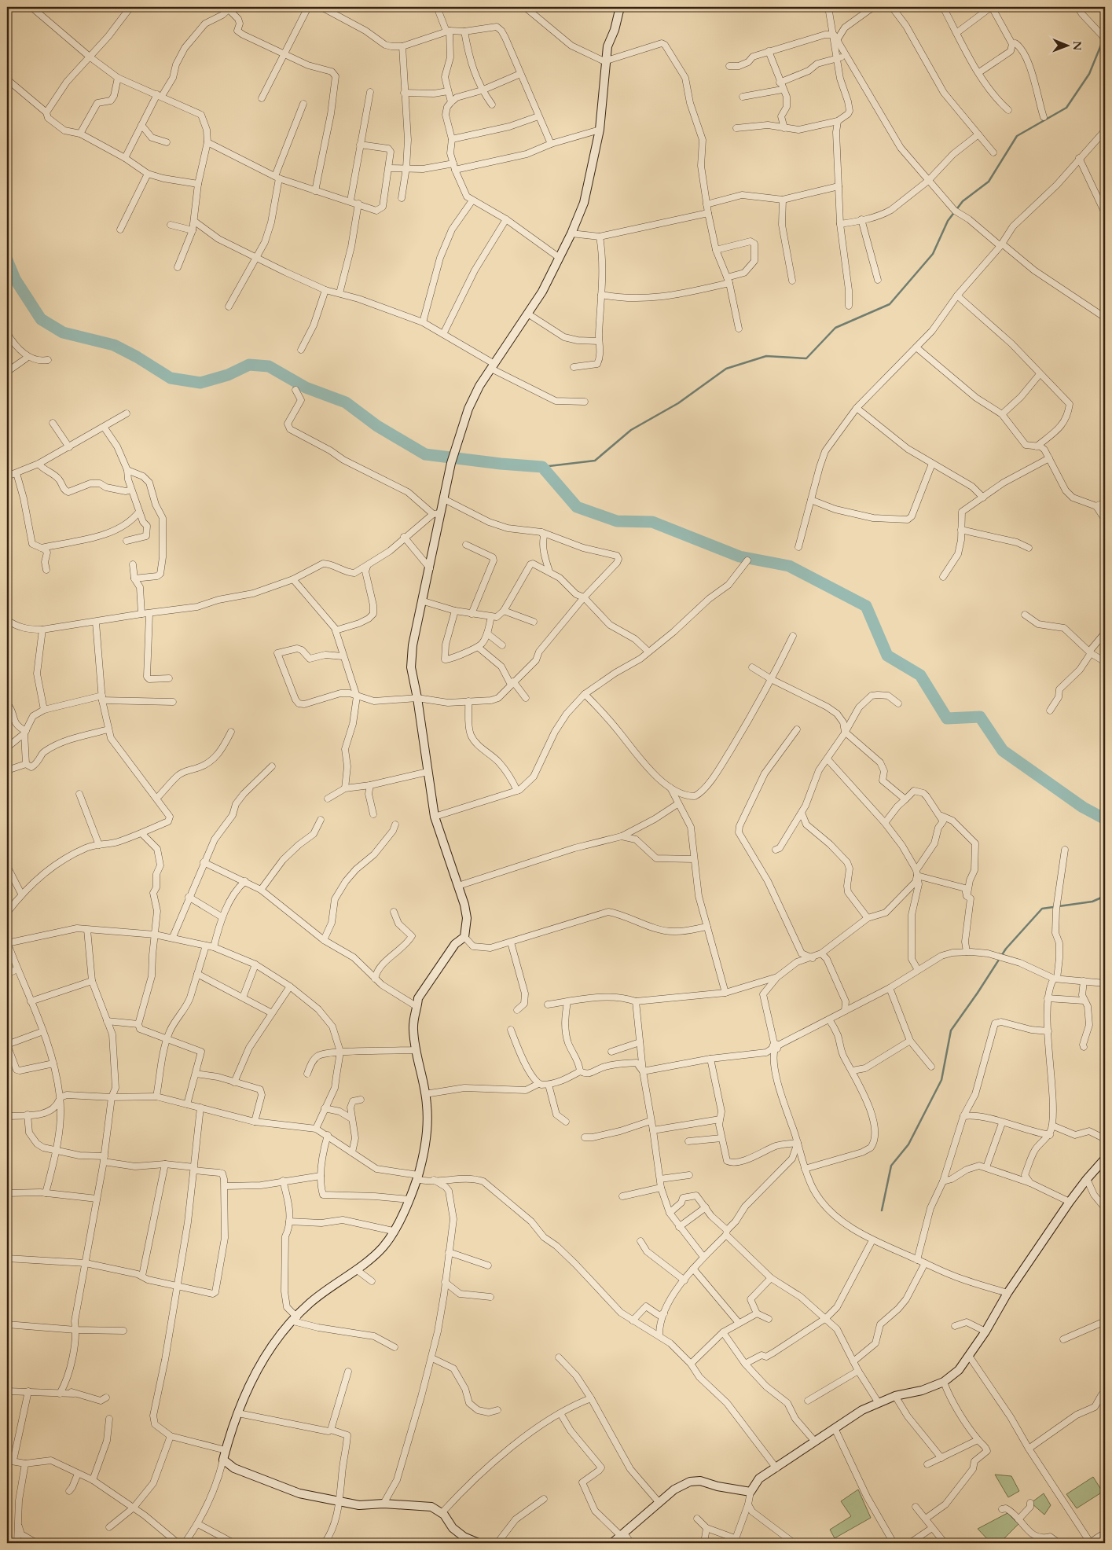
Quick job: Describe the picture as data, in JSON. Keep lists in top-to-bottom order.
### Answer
{
  "north": "right"
}
